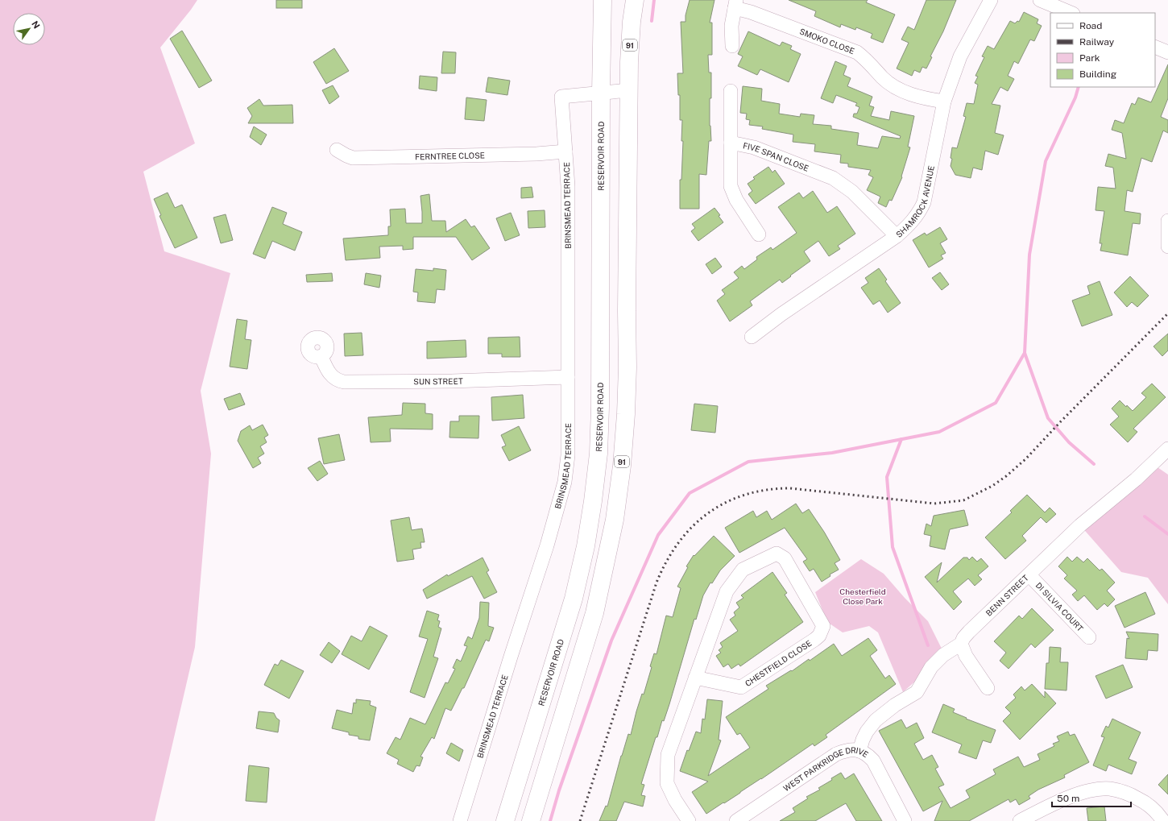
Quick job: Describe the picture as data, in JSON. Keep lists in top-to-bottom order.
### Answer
{
  "streets": {
    "main road": ["91", "RESERVOIR ROAD"],
    "street": [
      "SMOKO CLOSE",
      "FERNTREE CLOSE",
      "FIVE SPAN CLOSE",
      "SHAMROCK AVENUE",
      "BRINSMEAD TERRACE",
      "SUN STREET",
      "BENN STREET",
      "DI SILVIA COURT",
      "CHESTFIELD CLOSE",
      "WEST PARKRIDGE DRIVE"
    ]
  },
  "crossings": [
    ["SMOKO CLOSE", "SHAMROCK AVENUE"],
    ["FERNTREE CLOSE", "BRINSMEAD TERRACE"],
    ["RESERVOIR ROAD", "BRINSMEAD TERRACE"],
    ["FIVE SPAN CLOSE", "SHAMROCK AVENUE"],
    ["BRINSMEAD TERRACE", "SUN STREET"],
    ["BENN STREET", "DI SILVIA COURT"],
    ["BENN STREET", "WEST PARKRIDGE DRIVE"]
  ],
  "parks": ["Chesterfield Close Park"],
  "legend": [
    "Road",
    "Railway",
    "Park",
    "Building"
  ],
  "scale_bar": "50 m",
  "north": "top right"
}
